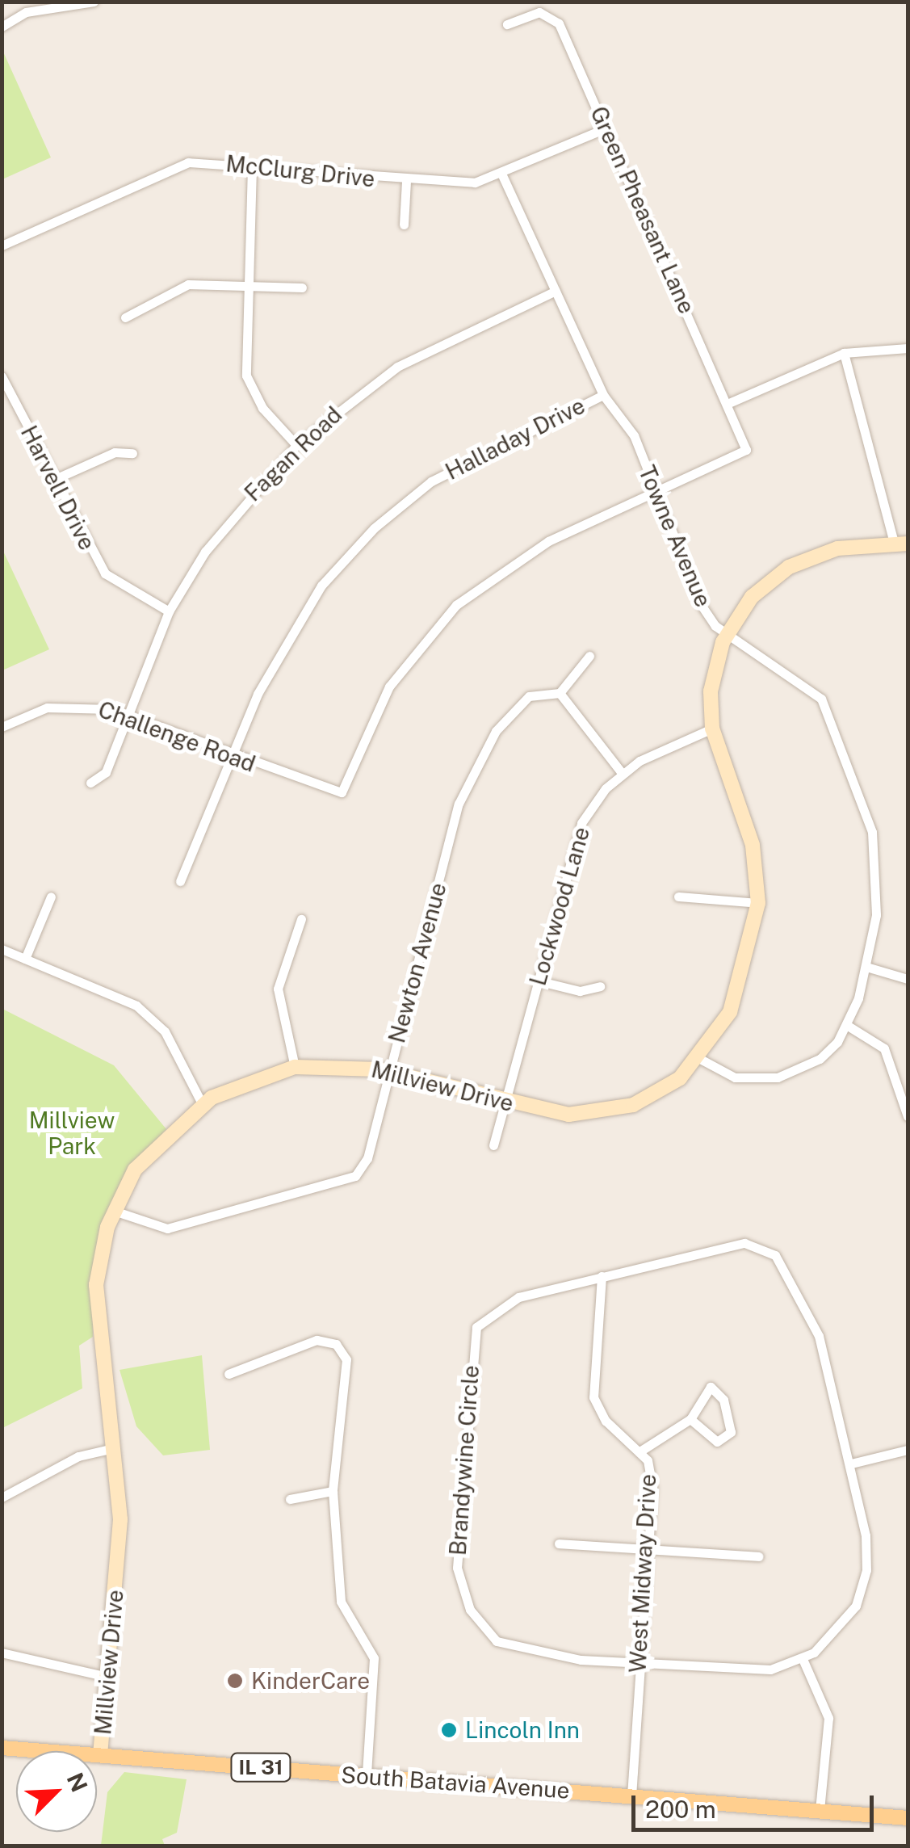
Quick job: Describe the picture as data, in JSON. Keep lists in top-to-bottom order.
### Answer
{
  "streets": {
    "main road": ["IL 31", "South Batavia Avenue"],
    "street": [
      "McClurg Drive",
      "Green Pheasant Lane",
      "Halladay Drive",
      "Fagan Road",
      "Harvell Drive",
      "Towne Avenue",
      "Challenge Road",
      "Lockwood Lane",
      "Newton Avenue",
      "Millview Drive",
      "Brandywine Circle",
      "West Midway Drive"
    ]
  },
  "crossings": [
    ["McClurg Drive", "Green Pheasant Lane"],
    ["McClurg Drive", "Towne Avenue"],
    ["Green Pheasant Lane", "Towne Avenue"],
    ["Green Pheasant Lane", "Challenge Road"],
    ["Halladay Drive", "Towne Avenue"],
    ["Halladay Drive", "Challenge Road"],
    ["Fagan Road", "Harvell Drive"],
    ["Fagan Road", "Towne Avenue"],
    ["Fagan Road", "Challenge Road"],
    ["Towne Avenue", "Challenge Road"],
    ["Towne Avenue", "Millview Drive"],
    ["Lockwood Lane", "Millview Drive"],
    ["Newton Avenue", "Millview Drive"],
    ["Millview Drive", "South Batavia Avenue"],
    ["Brandywine Circle", "West Midway Drive"],
    ["West Midway Drive", "South Batavia Avenue"]
  ],
  "parks": ["Millview Park"],
  "places": ["KinderCare", "Lincoln Inn"],
  "scale_bar": "200 m",
  "north": "top right"
}
